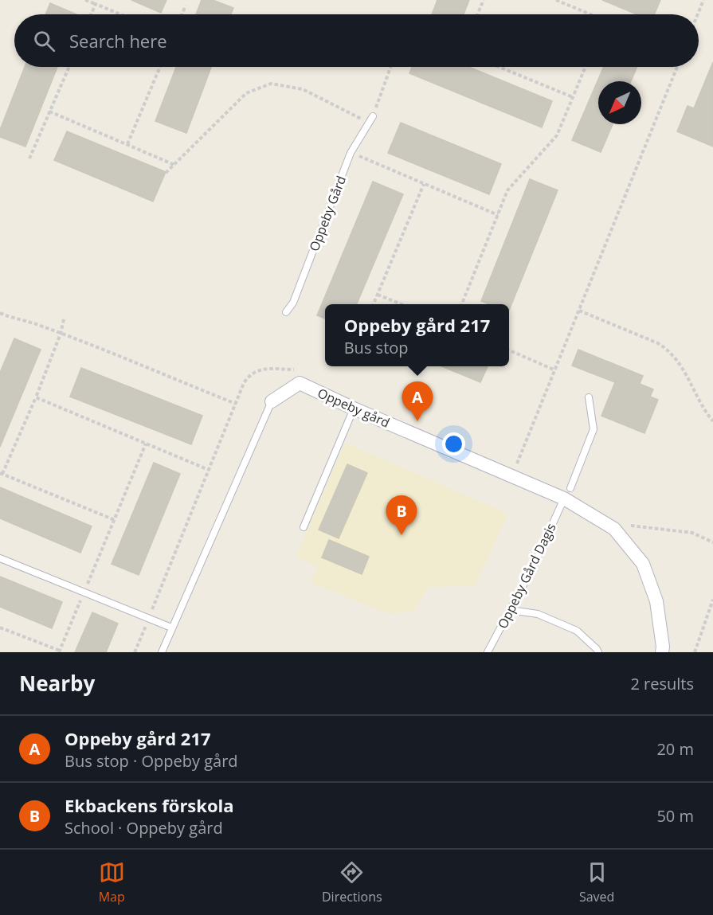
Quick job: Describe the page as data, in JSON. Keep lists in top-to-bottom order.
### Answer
{
  "streets": {
    "street": ["Oppeby gård"],
    "lane": ["Oppeby Gård", "Oppeby Gård Dagis"]
  },
  "crossings": [
    ["Oppeby gård", "Oppeby Gård Dagis"]
  ],
  "north": "bottom left",
  "page": {
    "search": "Search here",
    "popup": ["Oppeby gård 217", "Bus stop"],
    "pins": ["A", "B"],
    "heading": ["Nearby", "2 results"],
    "list": [
      {
        "mark": "A",
        "name": "Oppeby gård 217",
        "note": "Bus stop · Oppeby gård",
        "value": "20 m"
      },
      {
        "mark": "B",
        "name": "Ekbackens förskola",
        "note": "School · Oppeby gård",
        "value": "50 m"
      }
    ],
    "nav": ["Map", "Directions", "Saved"]
  }
}
